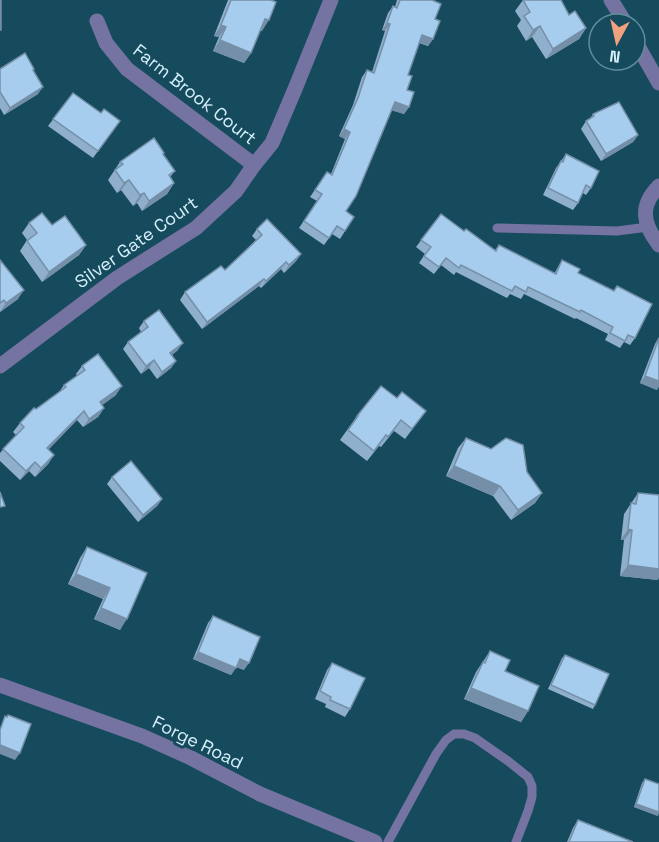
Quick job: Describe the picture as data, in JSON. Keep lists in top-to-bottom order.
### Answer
{
  "streets": {
    "street": ["Farm Brook Court", "Silver Gate Court", "Forge Road"]
  },
  "crossings": [
    ["Farm Brook Court", "Silver Gate Court"]
  ],
  "north": "bottom"
}
